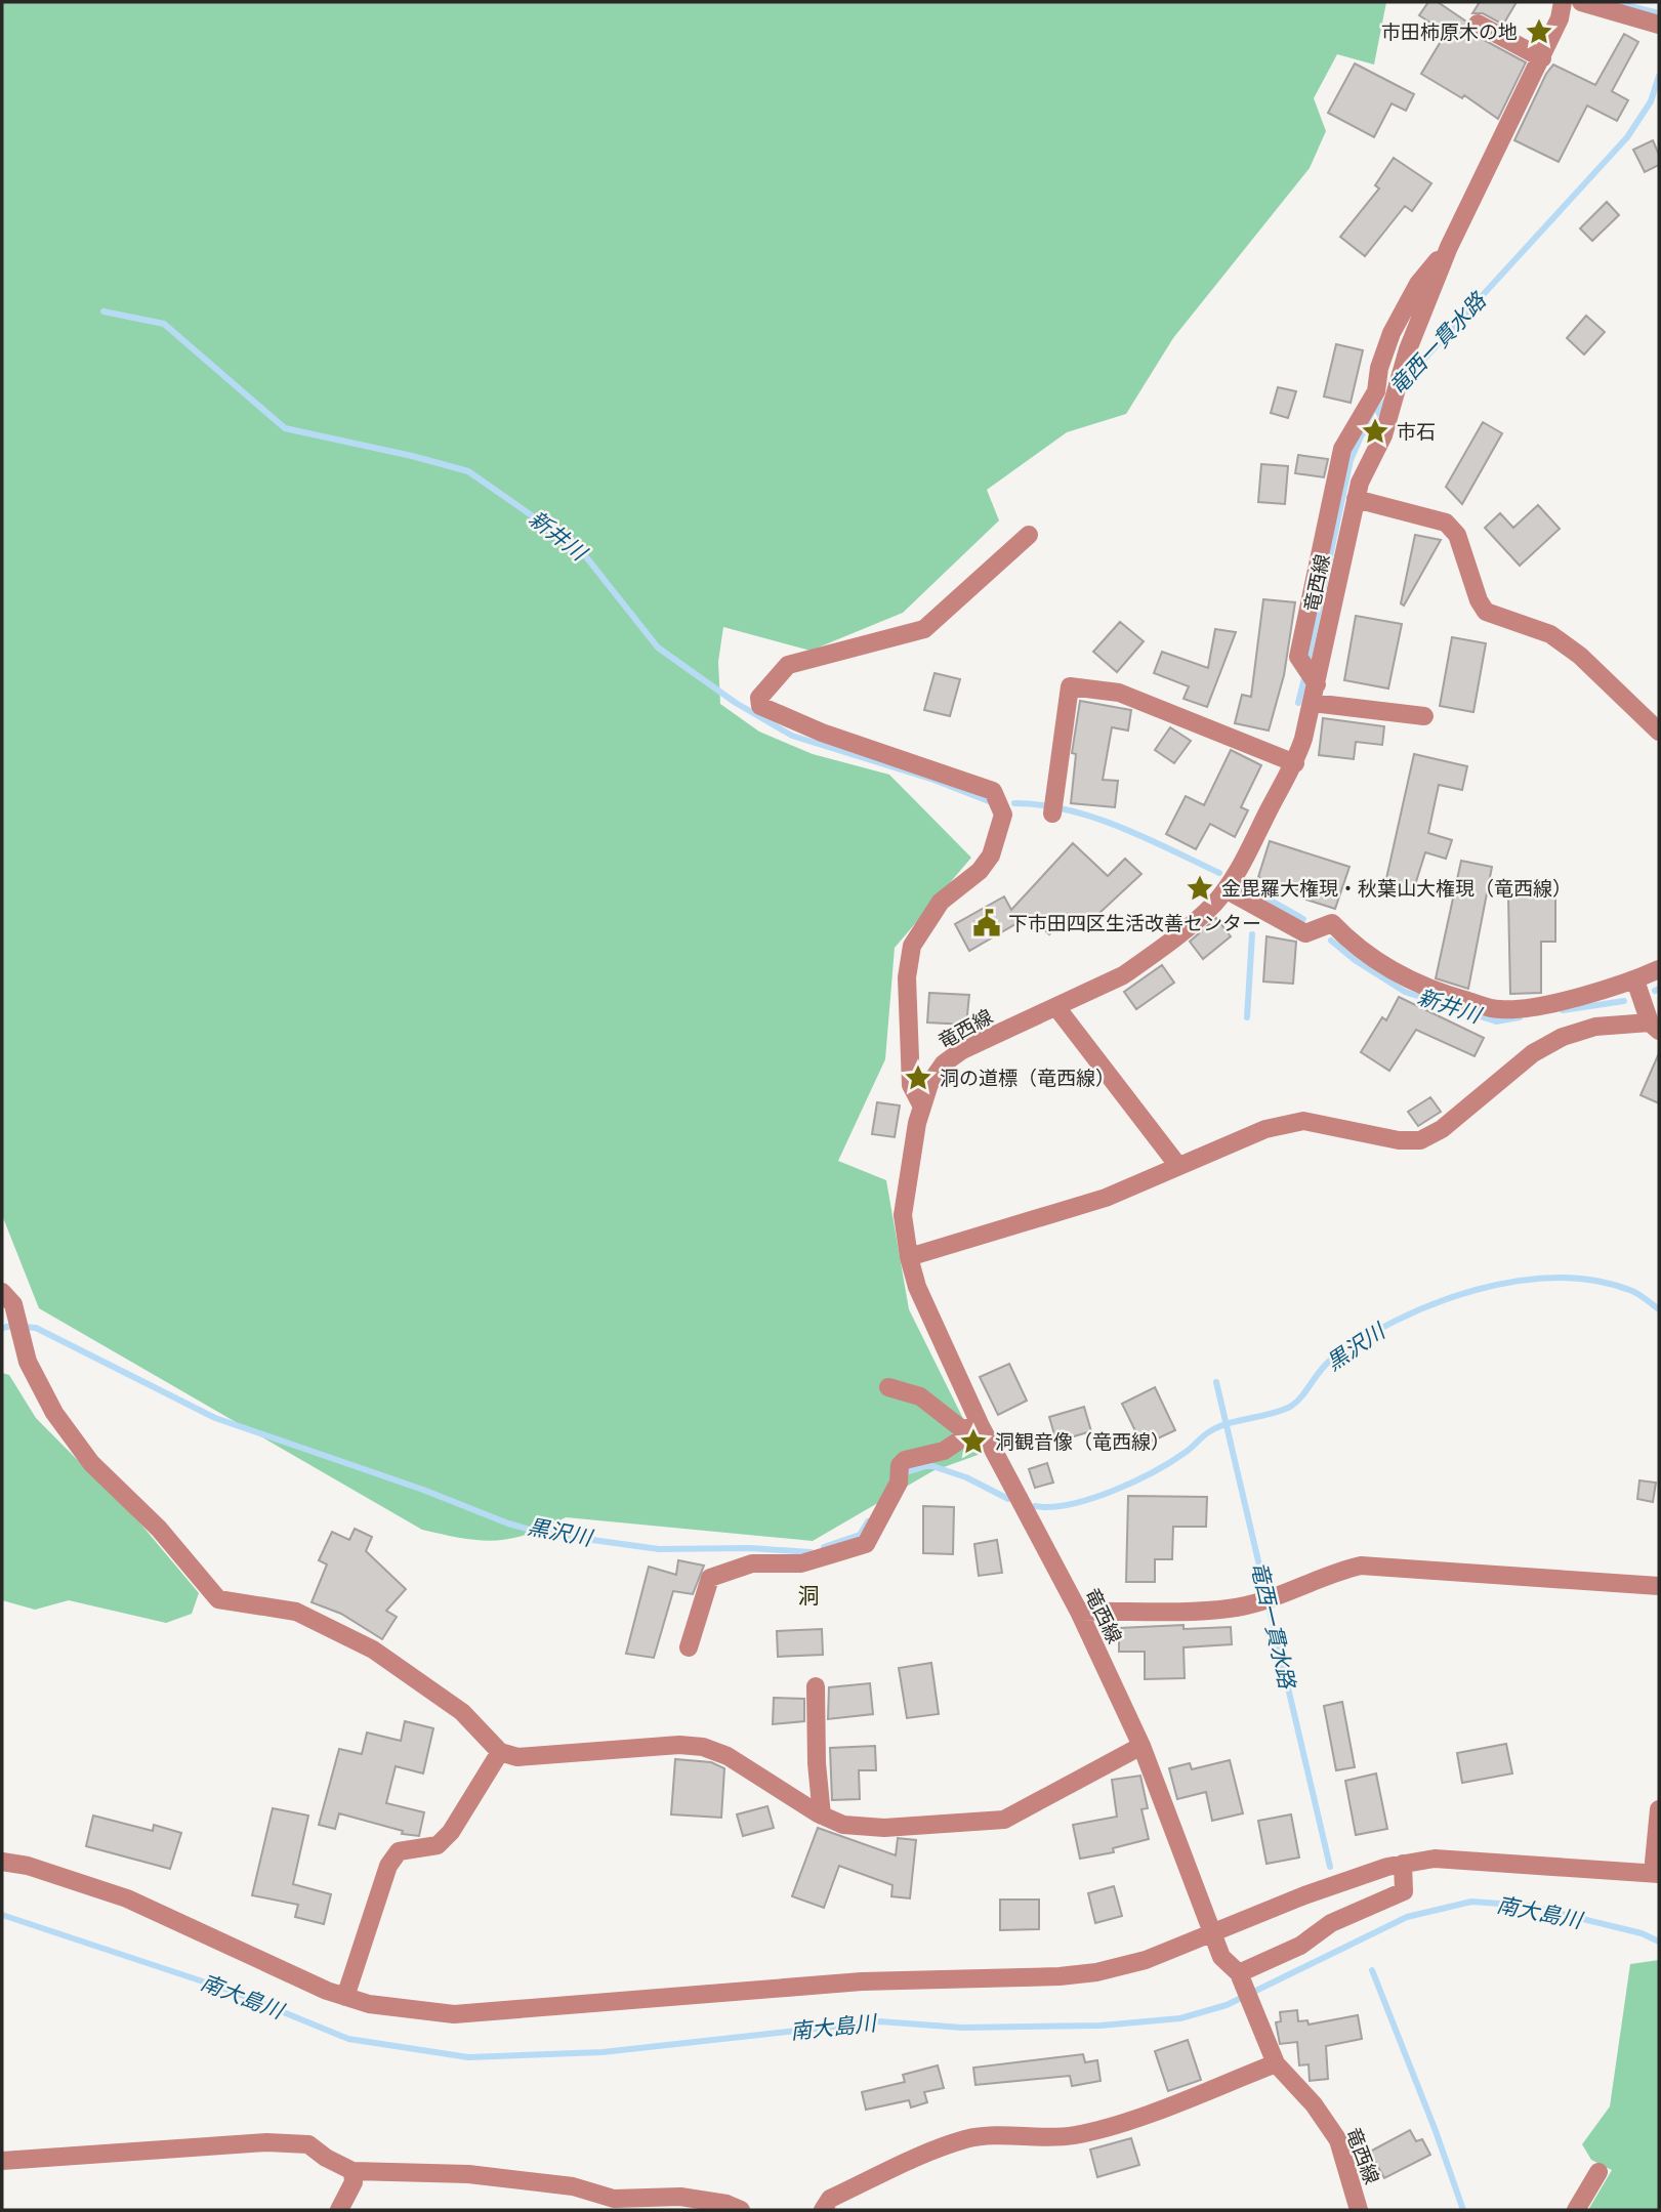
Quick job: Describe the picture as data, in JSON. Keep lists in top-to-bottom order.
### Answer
{
  "streets": {
    "street": ["竜西線"]
  },
  "districts": ["洞"],
  "water": [
    "竜西一貫水路",
    "新井川",
    "黒沢川",
    "南大島川"
  ],
  "places": {
    "place": [
      "市田柿原木の地",
      "市石",
      "金毘羅大権現・秋葉山大権現（竜西線）",
      "洞の道標（竜西線）",
      "洞観音像（竜西線）"
    ],
    "public building": ["下市田四区生活改善センター"]
  }
}
